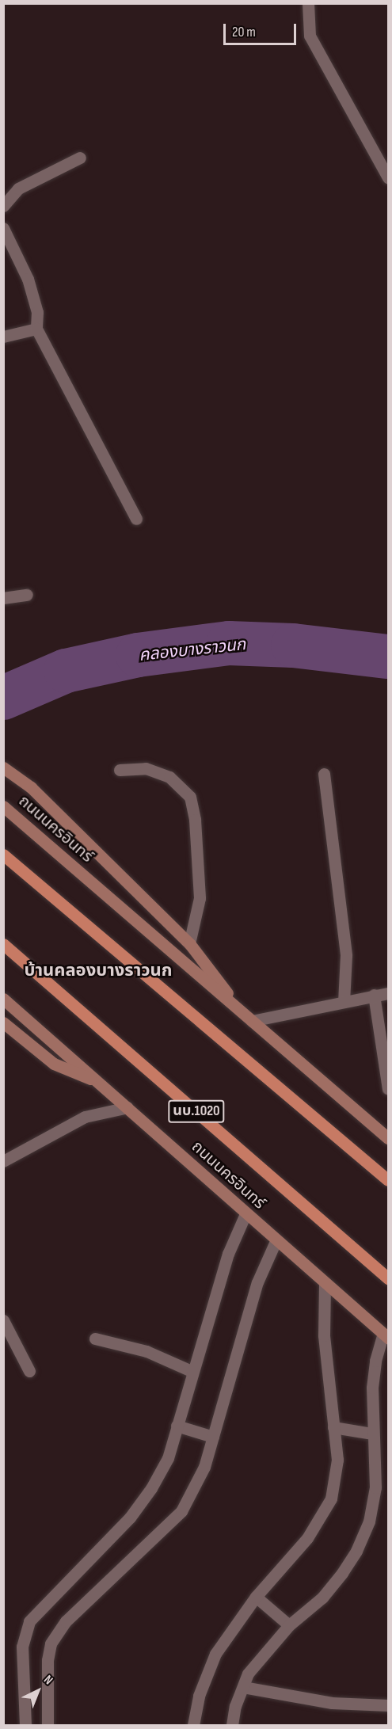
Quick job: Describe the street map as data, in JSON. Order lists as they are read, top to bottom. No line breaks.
{"streets":{"main road":["ถนนนครอินทร์","นบ.1020"]},"districts":["บ้านคลองบางราวนก"],"water":["คลองบางราวนก"],"scale_bar":"20 m","north":"top right"}
